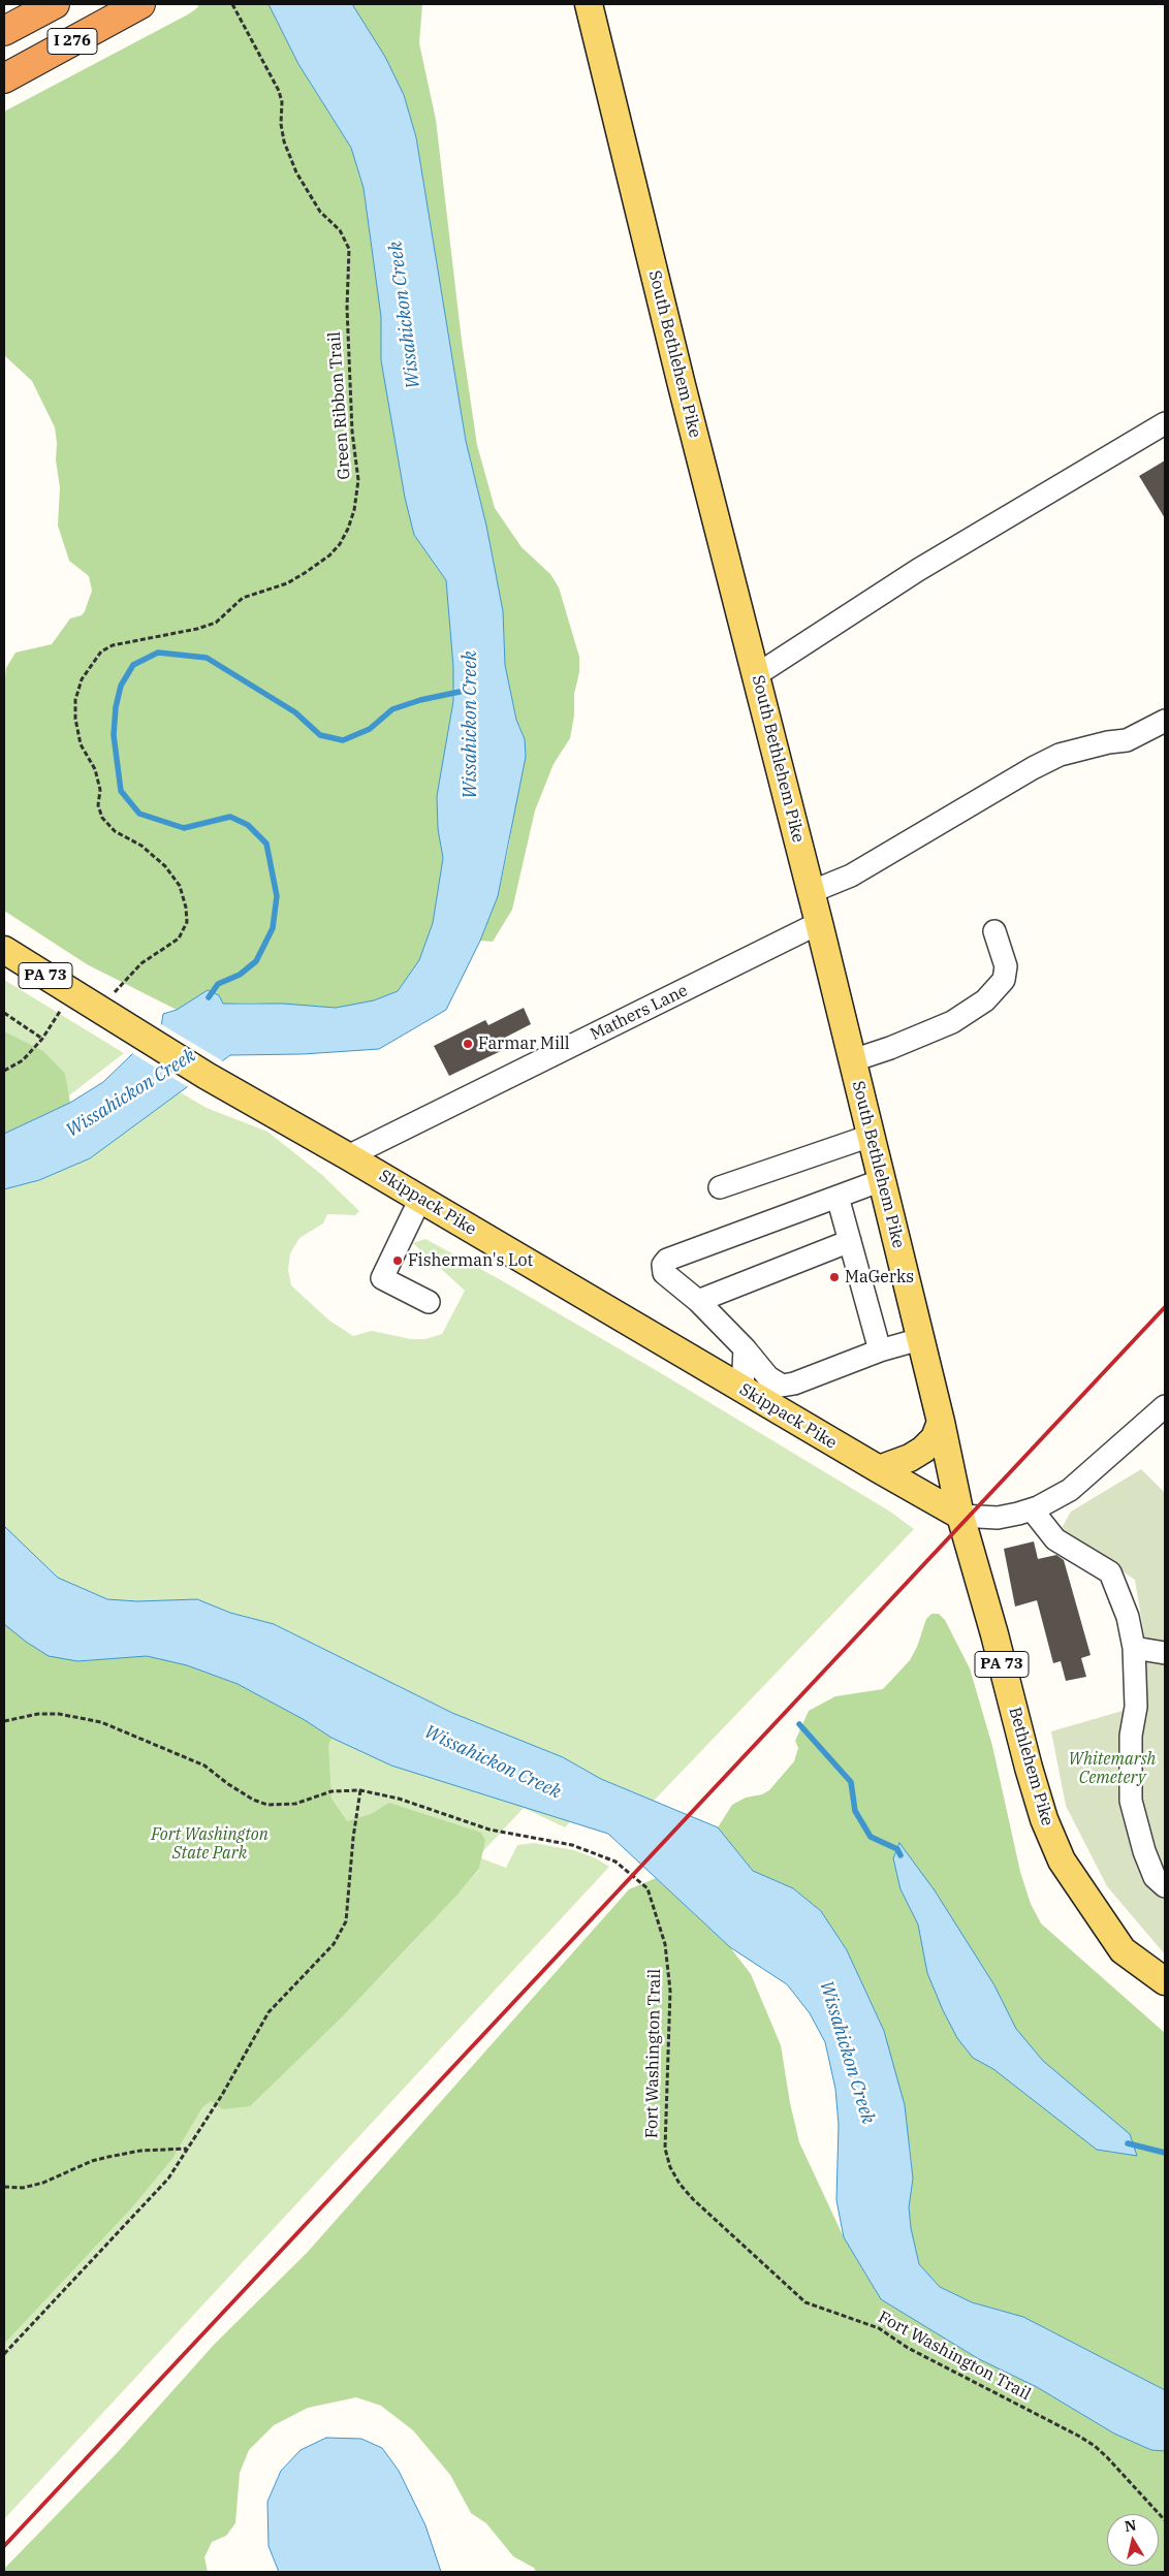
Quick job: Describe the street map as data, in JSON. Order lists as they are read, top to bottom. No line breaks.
{"streets":{"highway":["I 276"],"main road":["South Bethlehem Pike","PA 73","Skippack Pike","Bethlehem Pike"],"street":["Mathers Lane"],"path":["Green Ribbon Trail","Fort Washington Trail"]},"crossings":[["South Bethlehem Pike","Mathers Lane"],["South Bethlehem Pike","Skippack Pike"],["South Bethlehem Pike","Bethlehem Pike"],["Mathers Lane","Skippack Pike"],["Skippack Pike","Bethlehem Pike"]],"water":["Wissahickon Creek"],"parks":["Whitemarsh Cemetery","Fort Washington State Park"],"places":["Farmar Mill","Fisherman's Lot","MaGerks"],"north":"top"}
